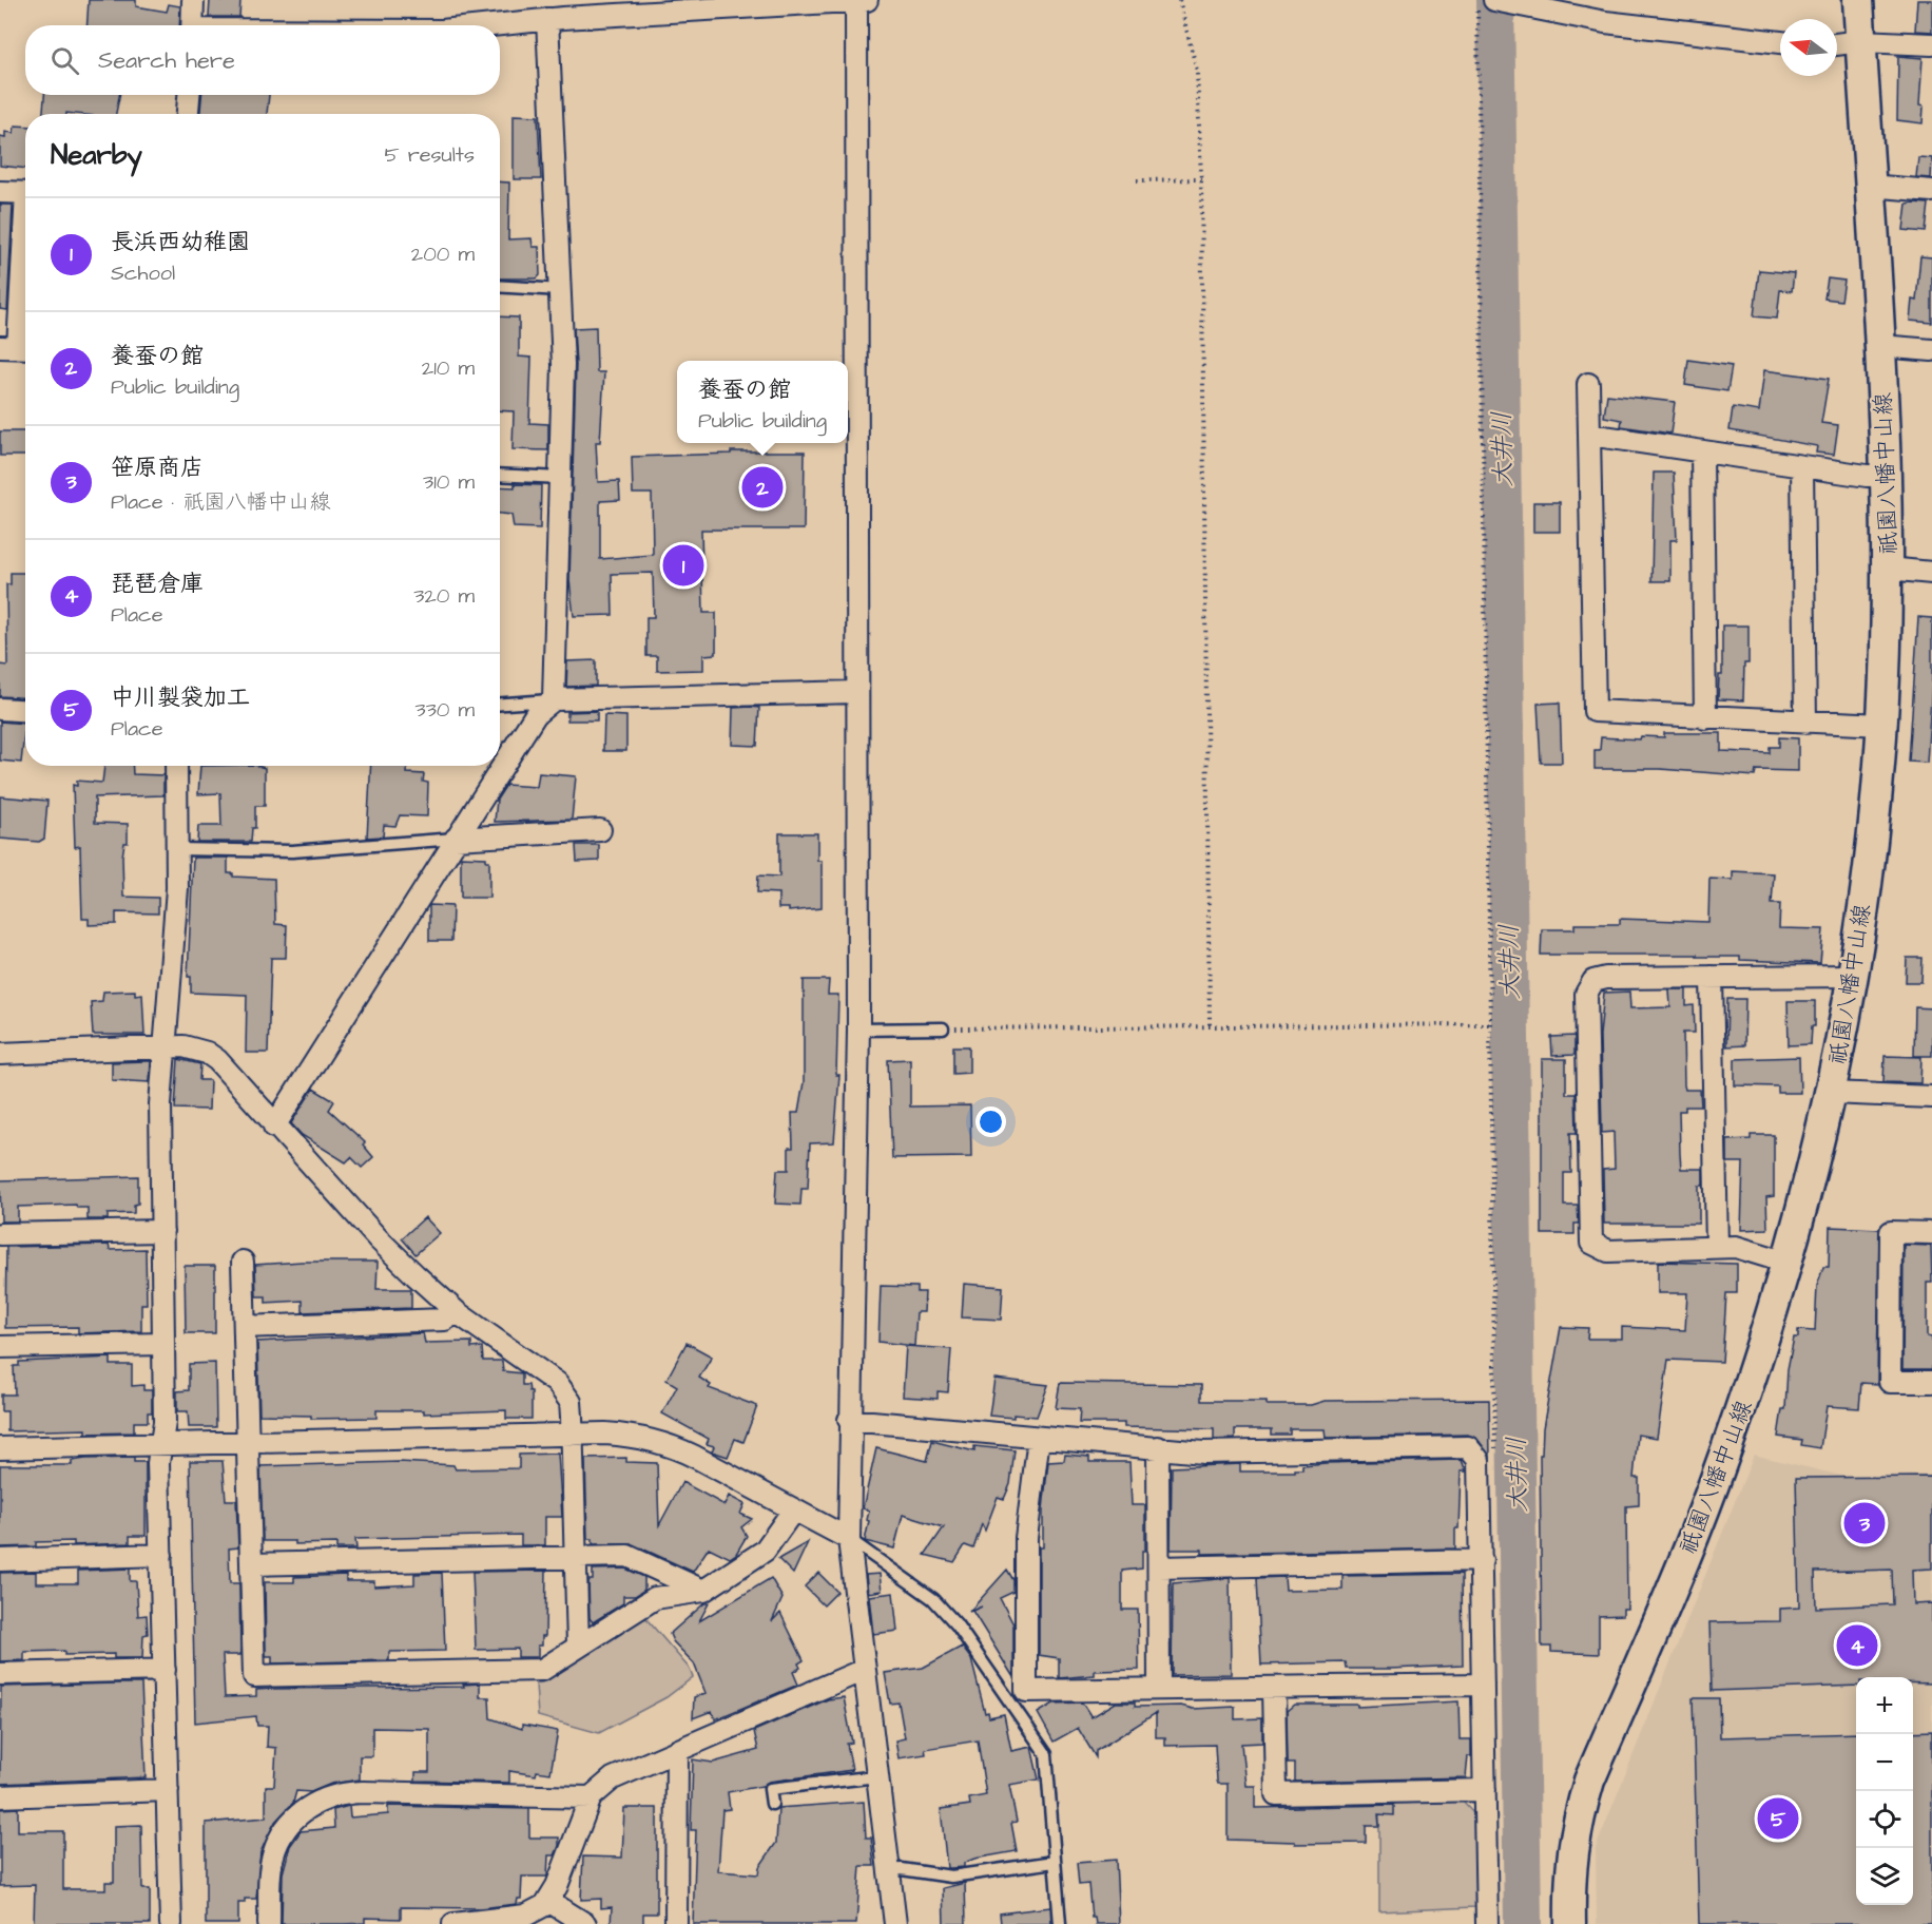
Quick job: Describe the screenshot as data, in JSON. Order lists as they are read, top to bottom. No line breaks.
{"streets":{"main road":["祇園八幡中山線"]},"water":["大井川"],"north":"left","page":{"search":"Search here","heading":["Nearby","5 results"],"list":[{"mark":"1","name":"長浜西幼稚園","note":"School","value":"200 m"},{"mark":"2","name":"養蚕の館","note":"Public building","value":"210 m"},{"mark":"3","name":"笹原商店","note":"Place · 祇園八幡中山線","value":"310 m"},{"mark":"4","name":"琵琶倉庫","note":"Place","value":"320 m"},{"mark":"5","name":"中川製袋加工","note":"Place","value":"330 m"}],"popup":["養蚕の館","Public building"],"pins":["2","1","3","4","5"],"map_buttons":["+","−"]}}
